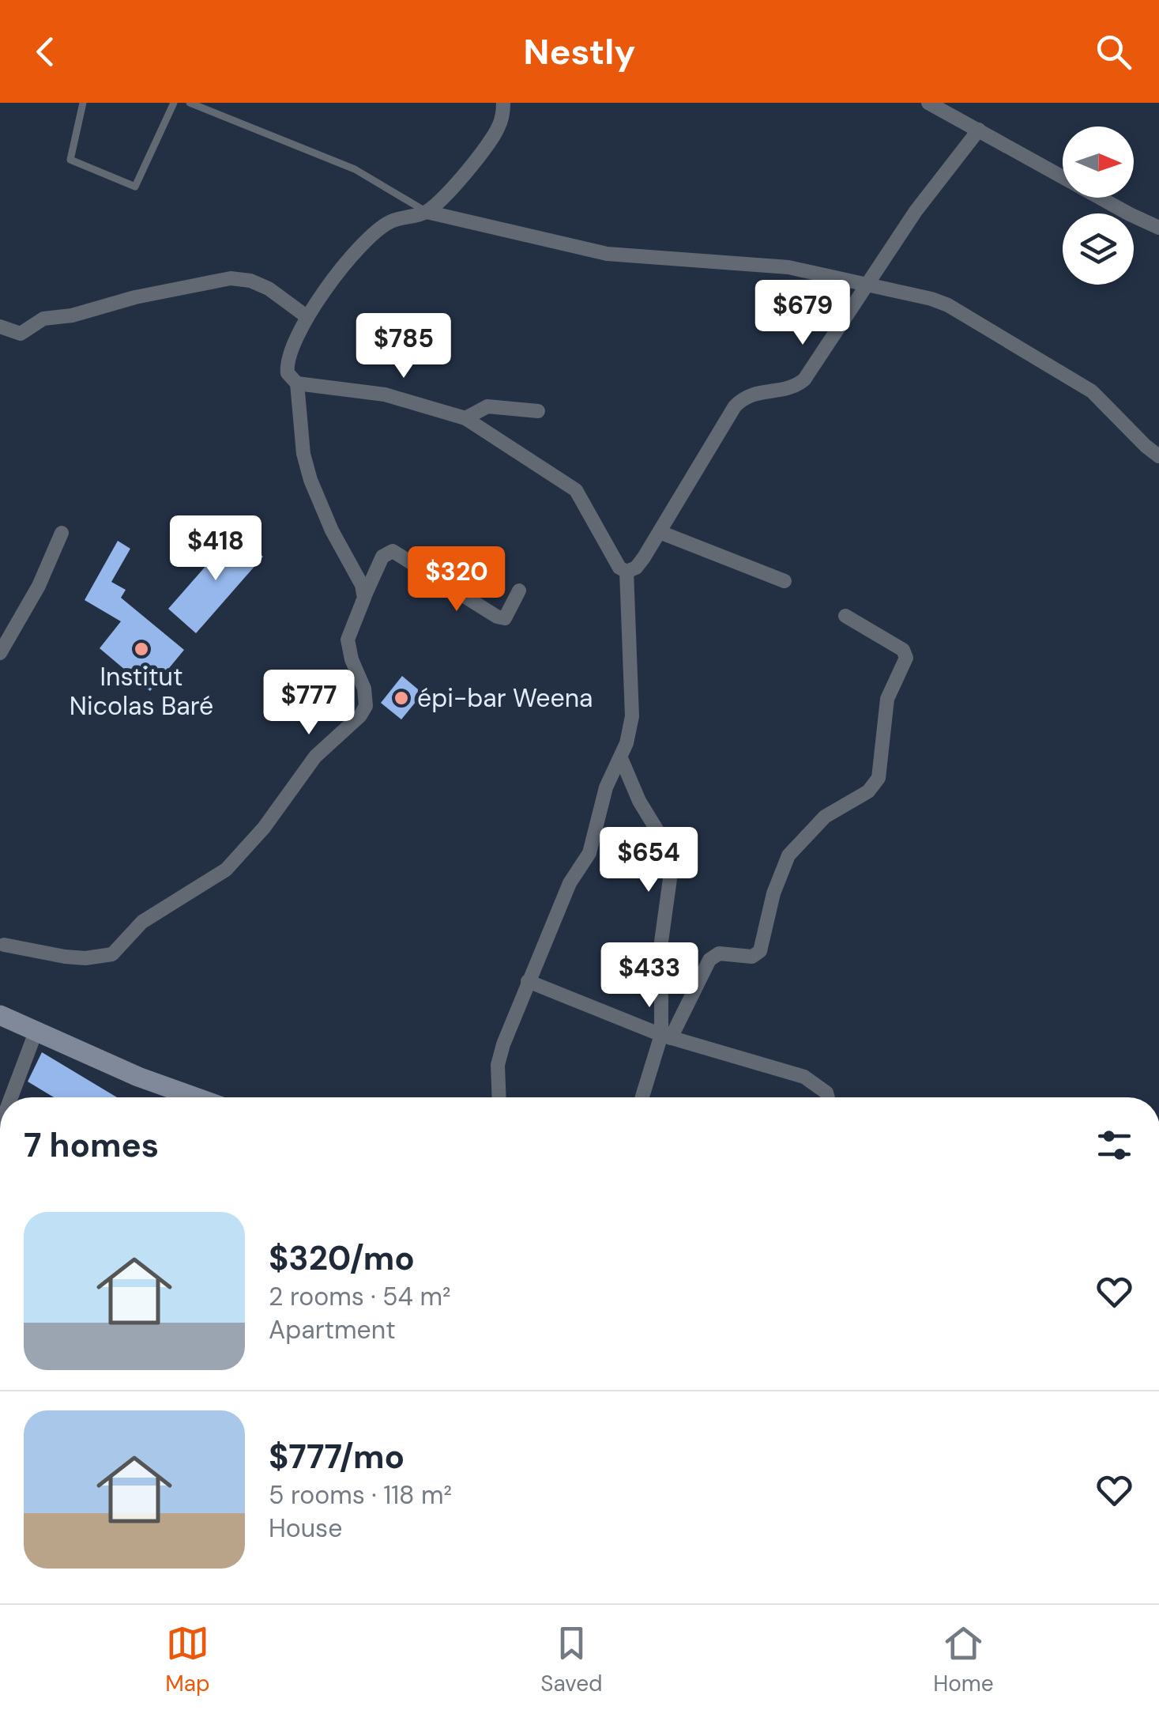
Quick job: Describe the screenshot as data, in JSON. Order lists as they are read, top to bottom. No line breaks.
{"places":["Institut Nicolas Baré","épi-bar Weena"],"north":"right","page":{"header":"Nestly","price":["$679","$785","$418","$320","$777","$654","$433"],"heading":"7 homes","list":[{"name":"$320/mo","note":"2 rooms · 54 m² · Apartment"},{"name":"$777/mo","note":"5 rooms · 118 m² · House"}],"tabs":["Map","Saved","Home"]}}
